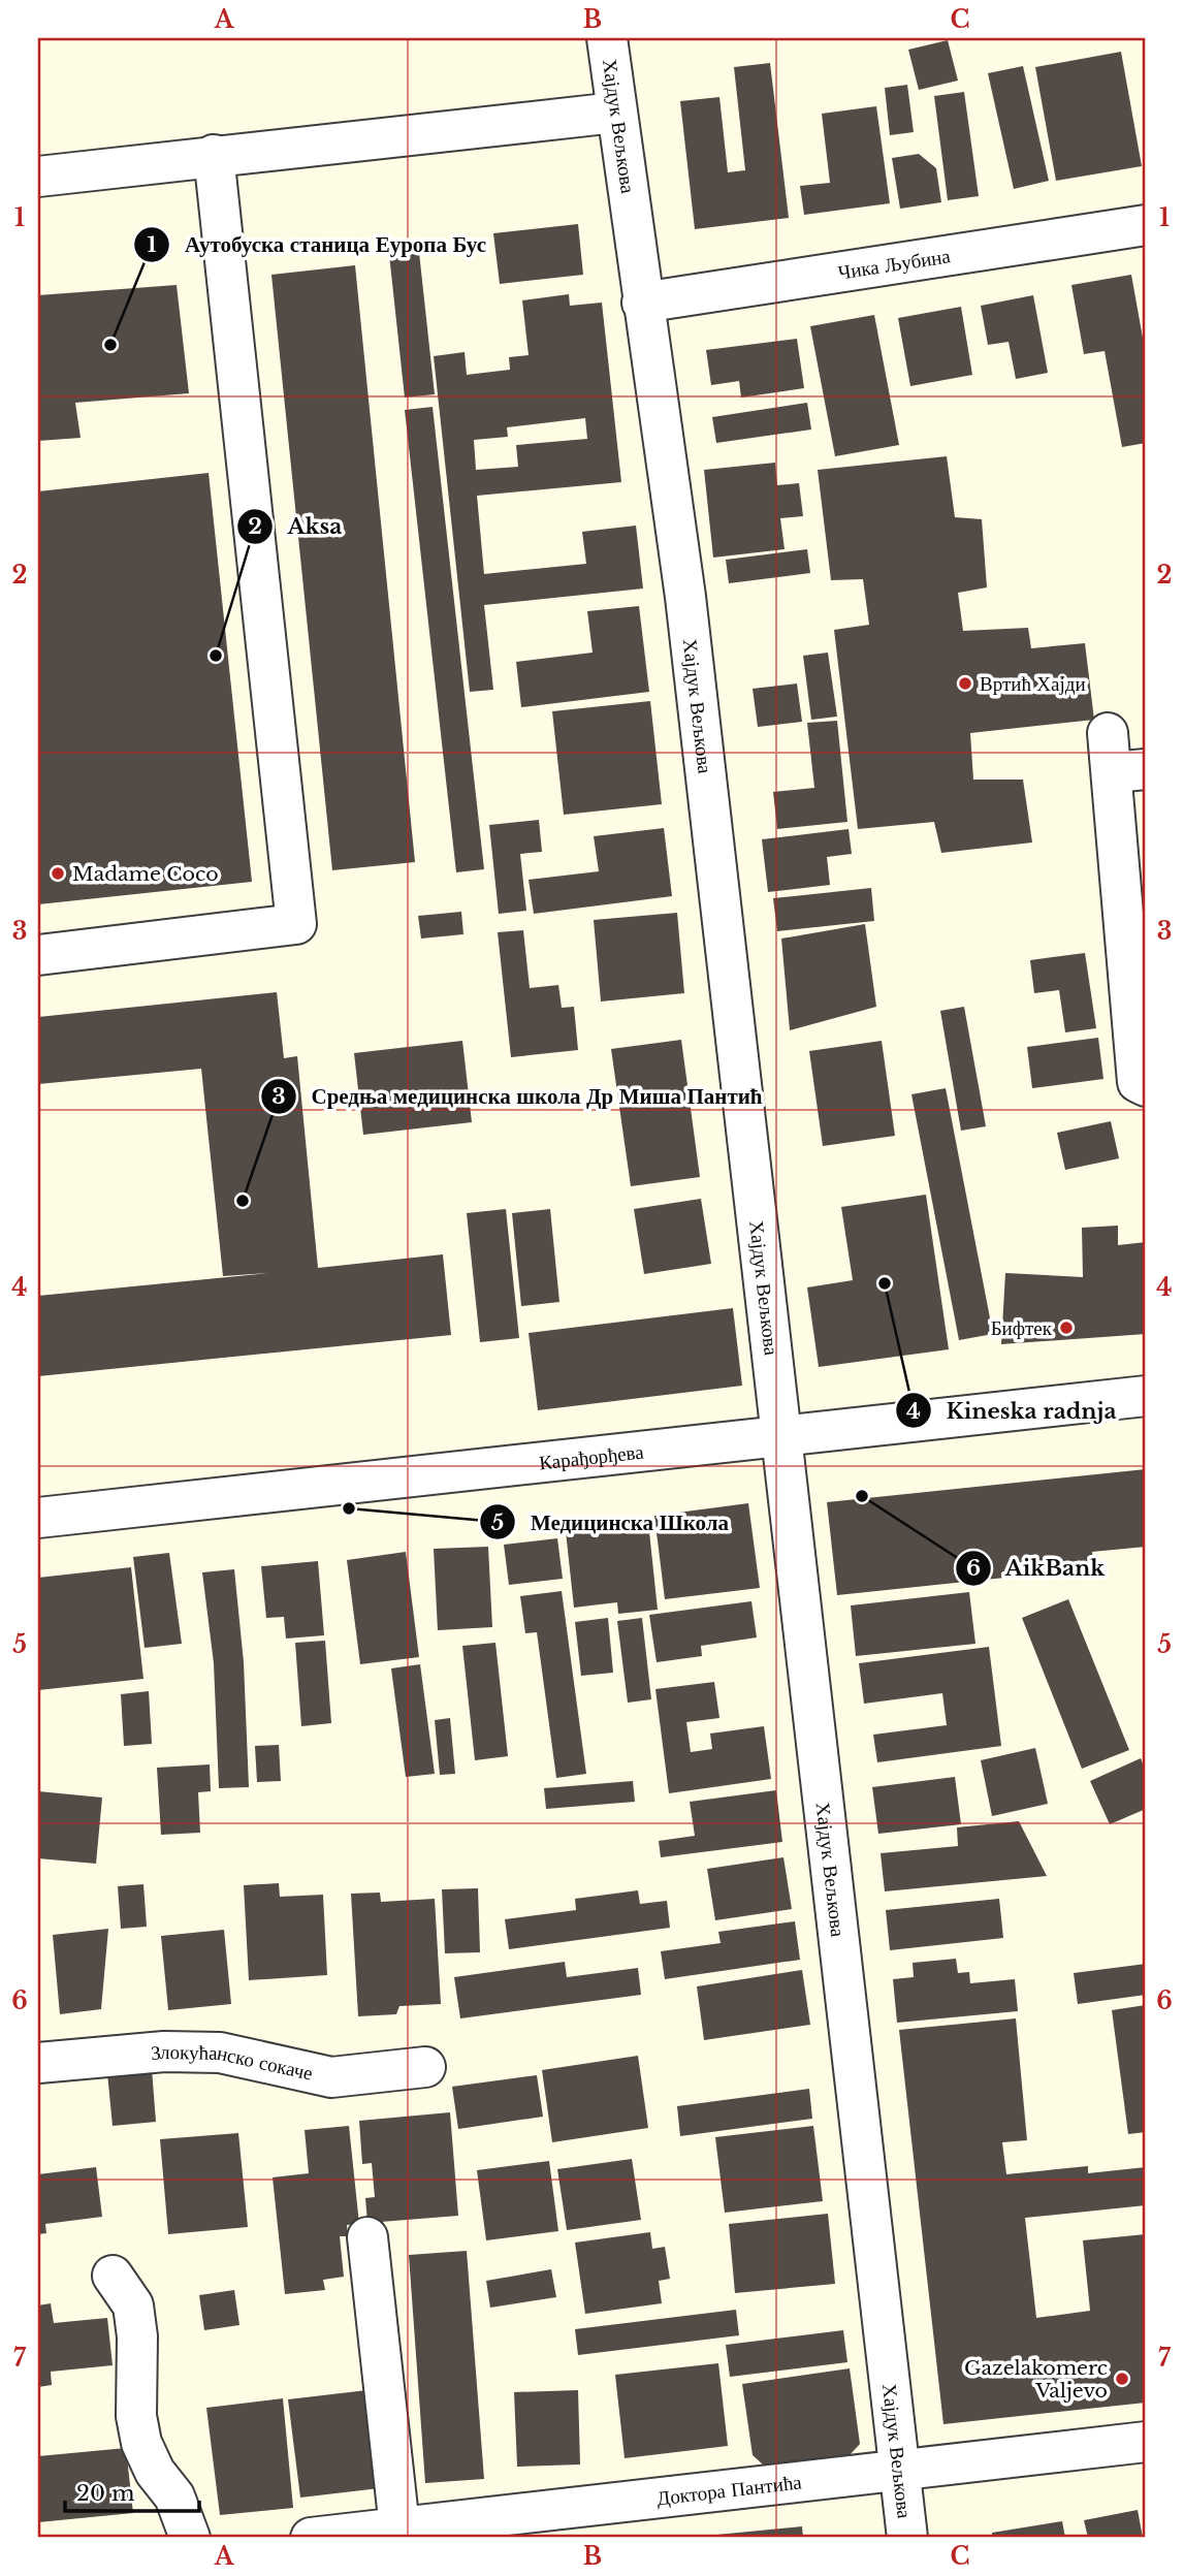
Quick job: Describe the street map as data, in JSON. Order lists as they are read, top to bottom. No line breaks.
{"streets":{"street":["Хајдук Вељкова","Чика Љубина","Карађорђева","Злокућанско сокаче","Доктора Пантића"]},"crossings":[["Хајдук Вељкова","Чика Љубина"],["Хајдук Вељкова","Карађорђева"],["Хајдук Вељкова","Доктора Пантића"]],"places":["Аутобуска станица Еуропа Бус","Aksa","Вртић Хајди","Madame Coco","Средња медицинска школа Др Миша Пантић","Kineska radnja","Бифтек","AikBank","Медицинска Школа","Gazelakomerc Valjevo"],"scale_bar":"20 m","grid":{"columns":["A","B","C"],"rows":["1","2","3","4","5","6","7"]}}
